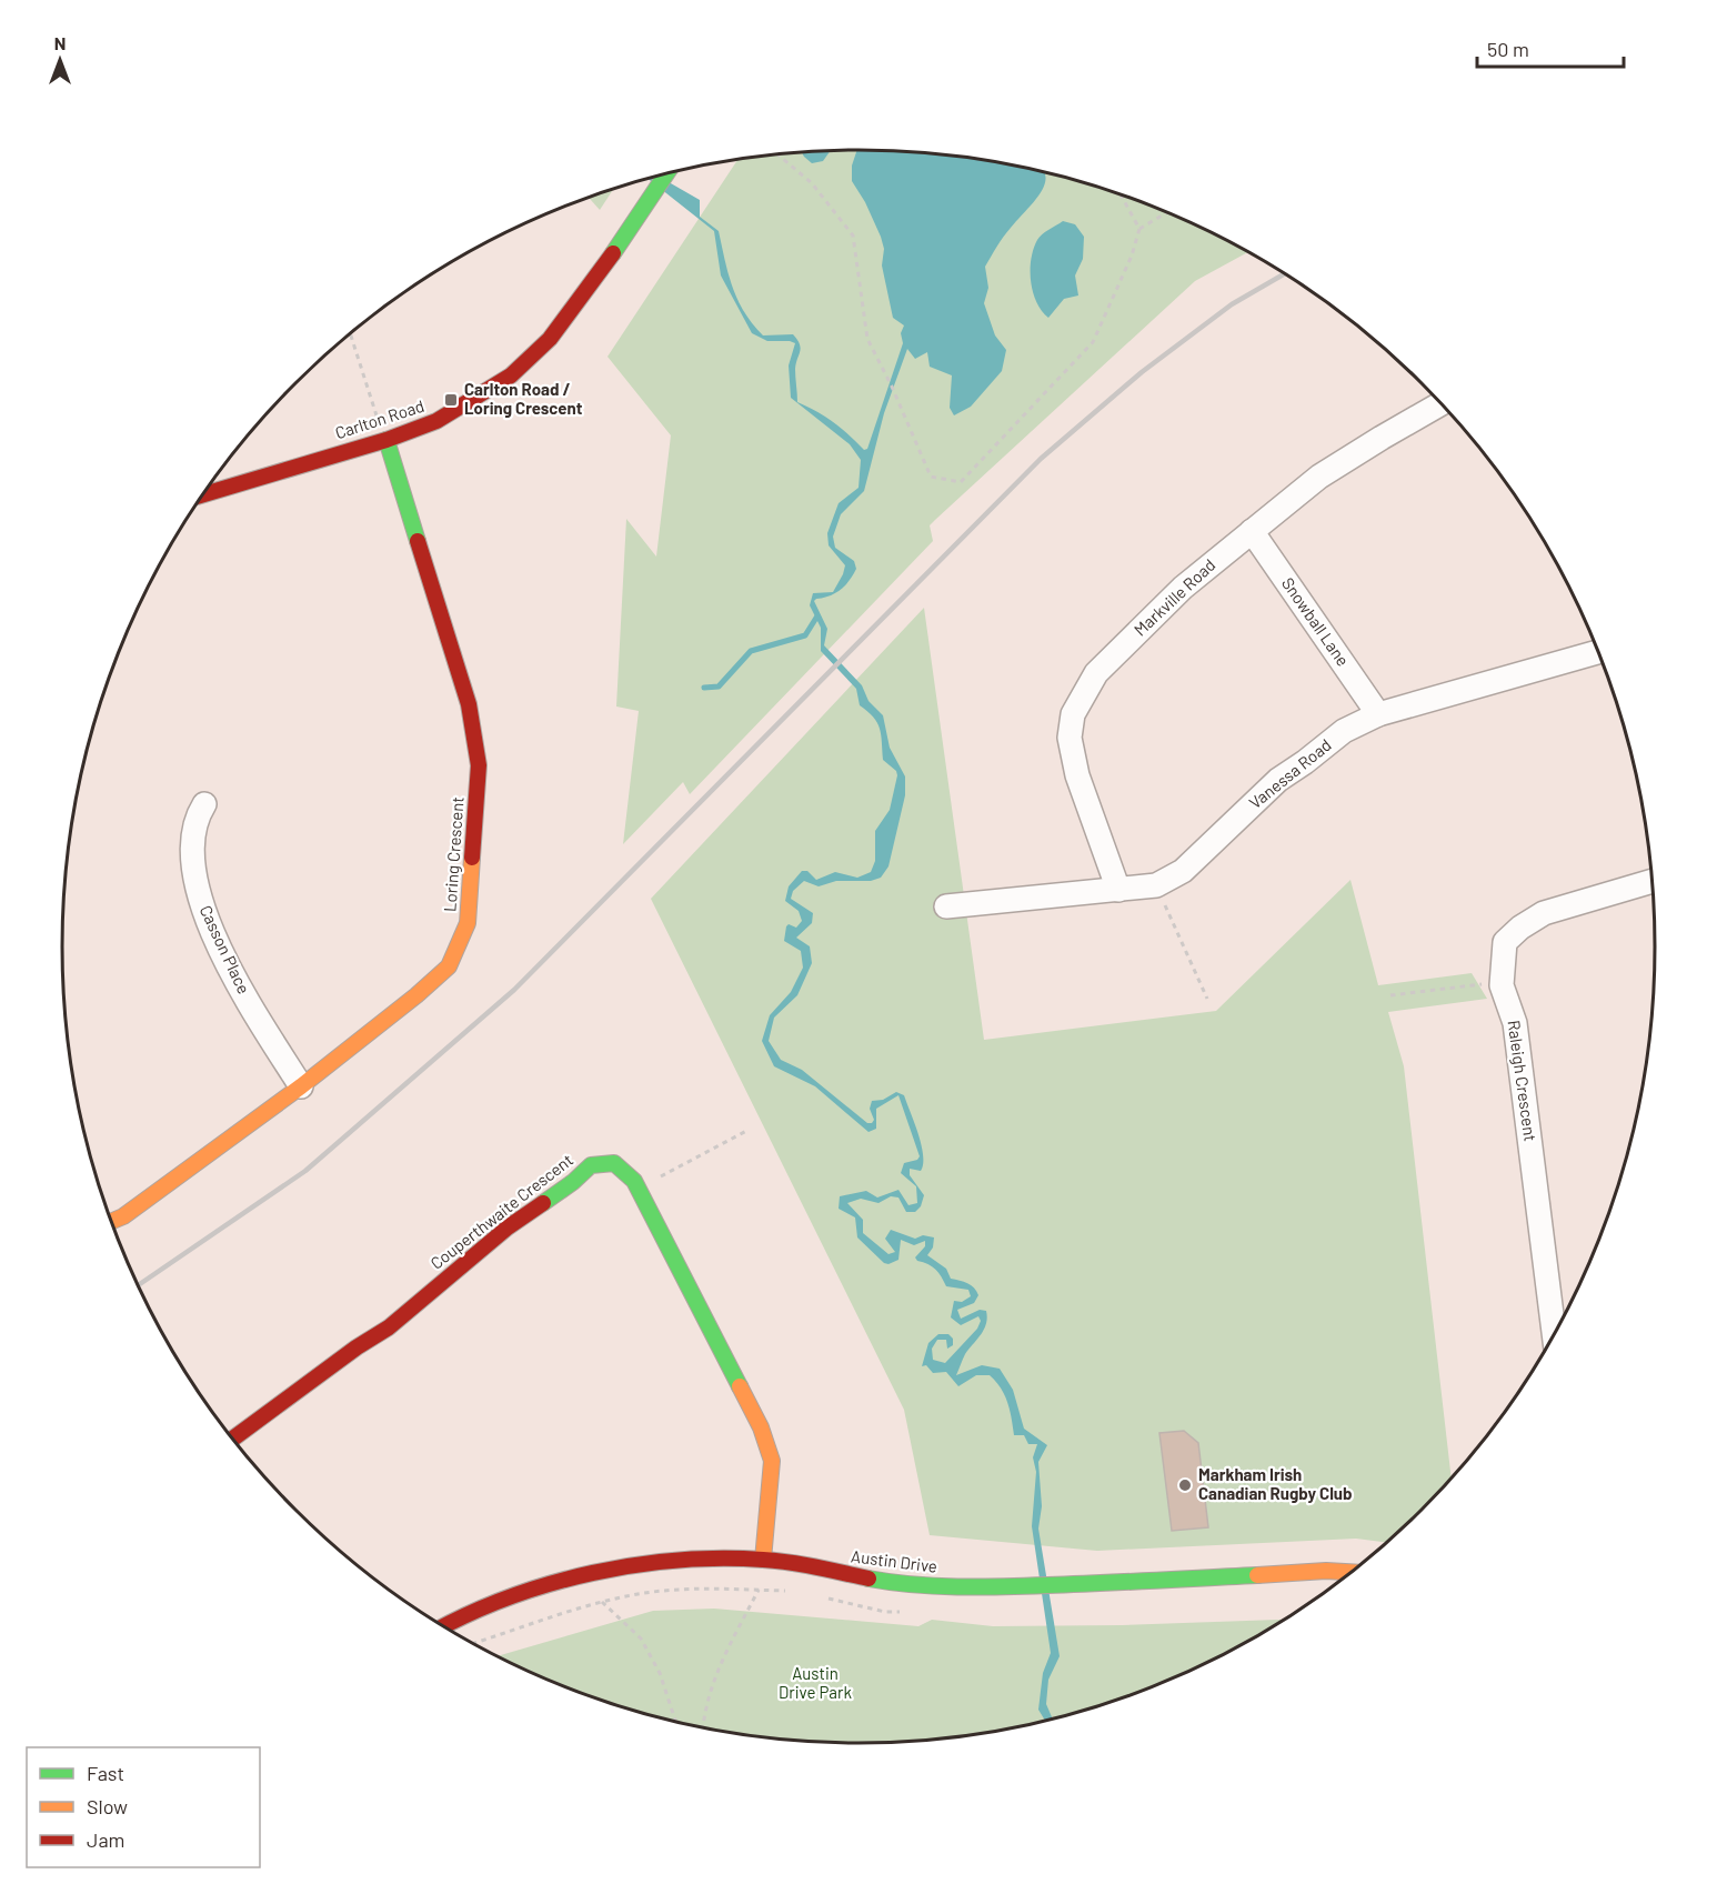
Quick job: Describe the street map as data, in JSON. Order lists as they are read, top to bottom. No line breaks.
{"streets":{"street":["Carlton Road","Markville Road","Snowball Lane","Vanessa Road","Loring Crescent","Casson Place","Raleigh Crescent","Couperthwaite Crescent","Austin Drive"]},"crossings":[["Carlton Road","Loring Crescent"],["Markville Road","Snowball Lane"],["Markville Road","Vanessa Road"],["Snowball Lane","Vanessa Road"],["Loring Crescent","Casson Place"],["Couperthwaite Crescent","Austin Drive"]],"parks":["Austin Drive Park"],"places":{"transit":["Carlton Road / Loring Crescent"],"other":["Markham Irish Canadian Rugby Club"]},"legend":["Fast","Slow","Jam"],"scale_bar":"50 m","north":"top"}
